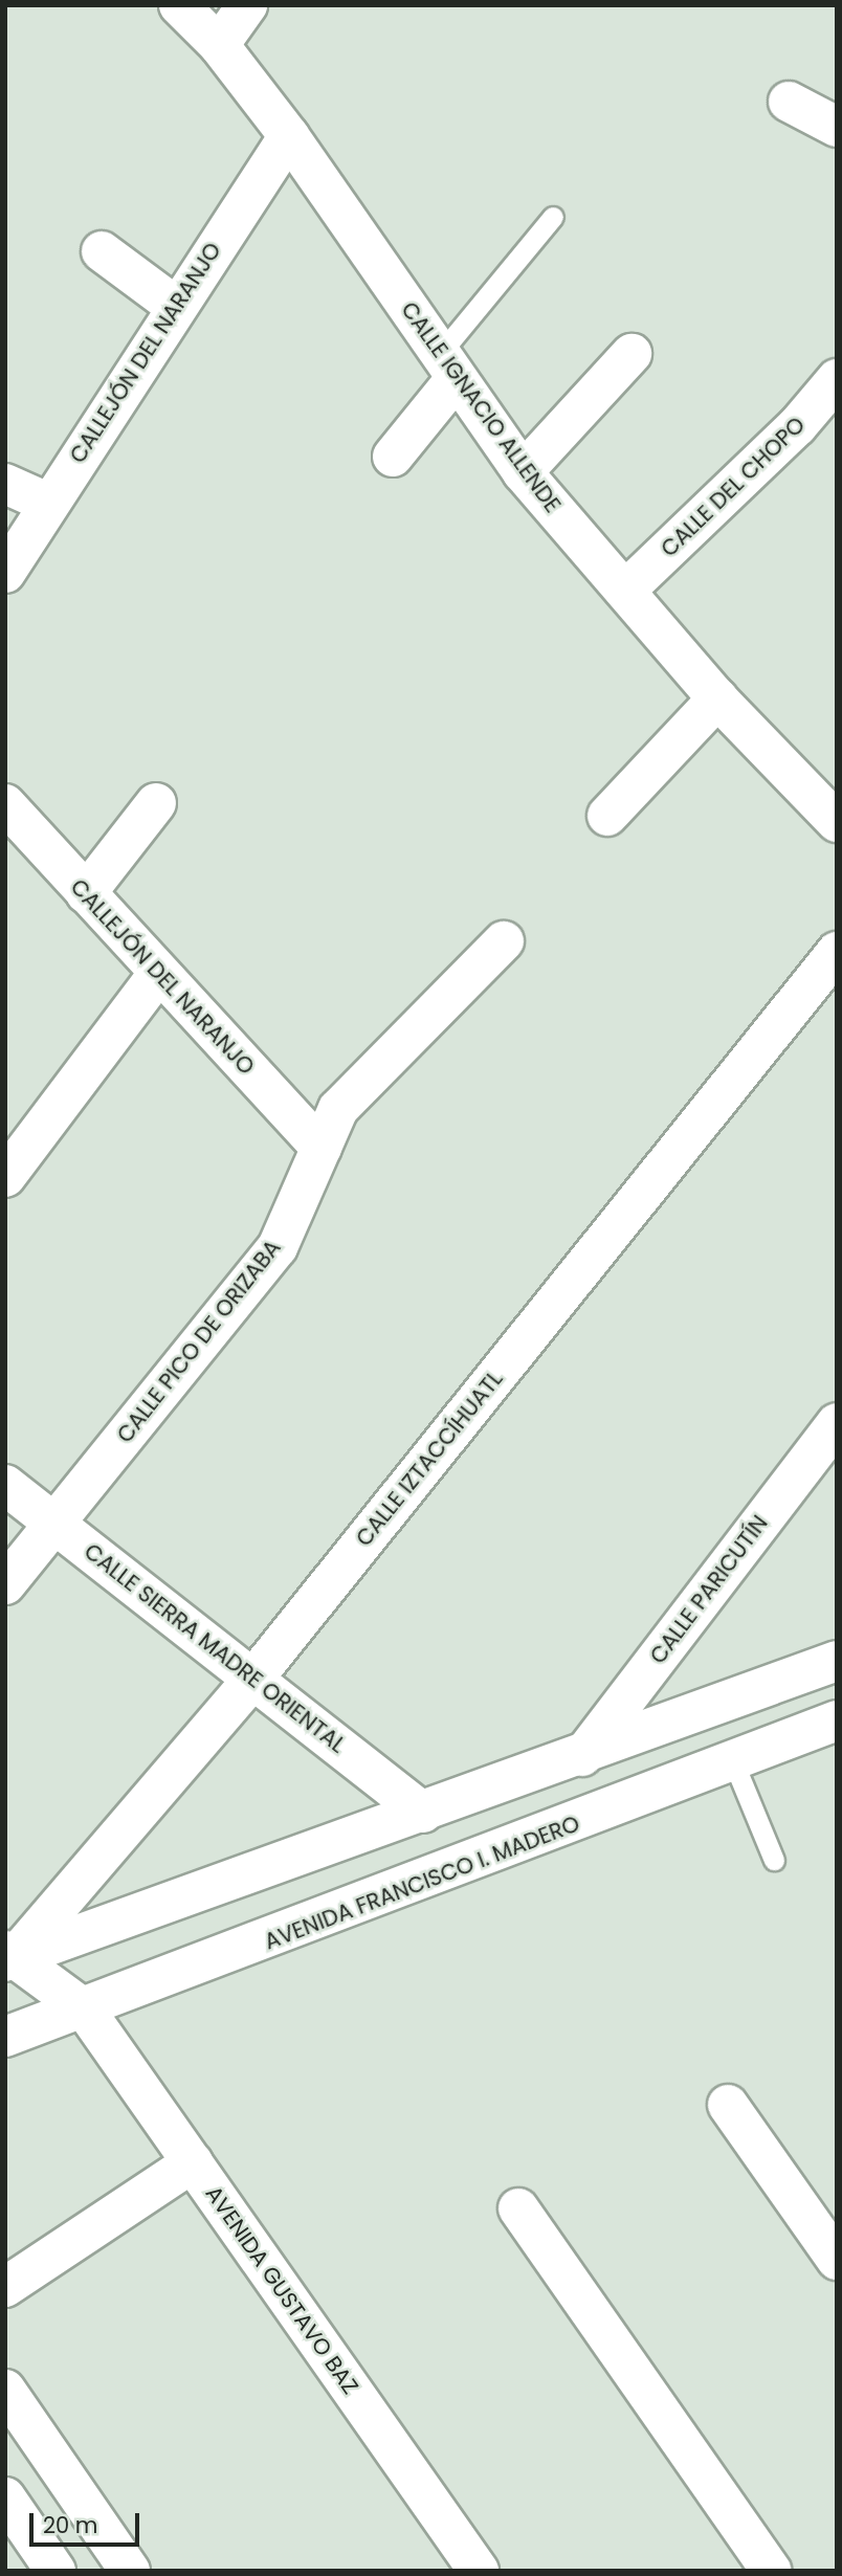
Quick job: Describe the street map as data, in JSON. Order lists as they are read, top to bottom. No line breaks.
{"streets":{"street":["CALLEJÓN DEL NARANJO","CALLE IGNACIO ALLENDE","CALLE DEL CHOPO","CALLE PICO DE ORIZABA","CALLE IZTACCÍHUATL","CALLE PARICUTÍN","CALLE SIERRA MADRE ORIENTAL","AVENIDA FRANCISCO I. MADERO","AVENIDA GUSTAVO BAZ"]},"crossings":[["CALLEJÓN DEL NARANJO","CALLE IGNACIO ALLENDE"],["CALLEJÓN DEL NARANJO","CALLE PICO DE ORIZABA"],["CALLE IGNACIO ALLENDE","CALLE DEL CHOPO"],["CALLE PICO DE ORIZABA","CALLE SIERRA MADRE ORIENTAL"],["CALLE IZTACCÍHUATL","CALLE SIERRA MADRE ORIENTAL"],["CALLE IZTACCÍHUATL","AVENIDA GUSTAVO BAZ"],["AVENIDA FRANCISCO I. MADERO","AVENIDA GUSTAVO BAZ"]],"scale_bar":"20 m"}
